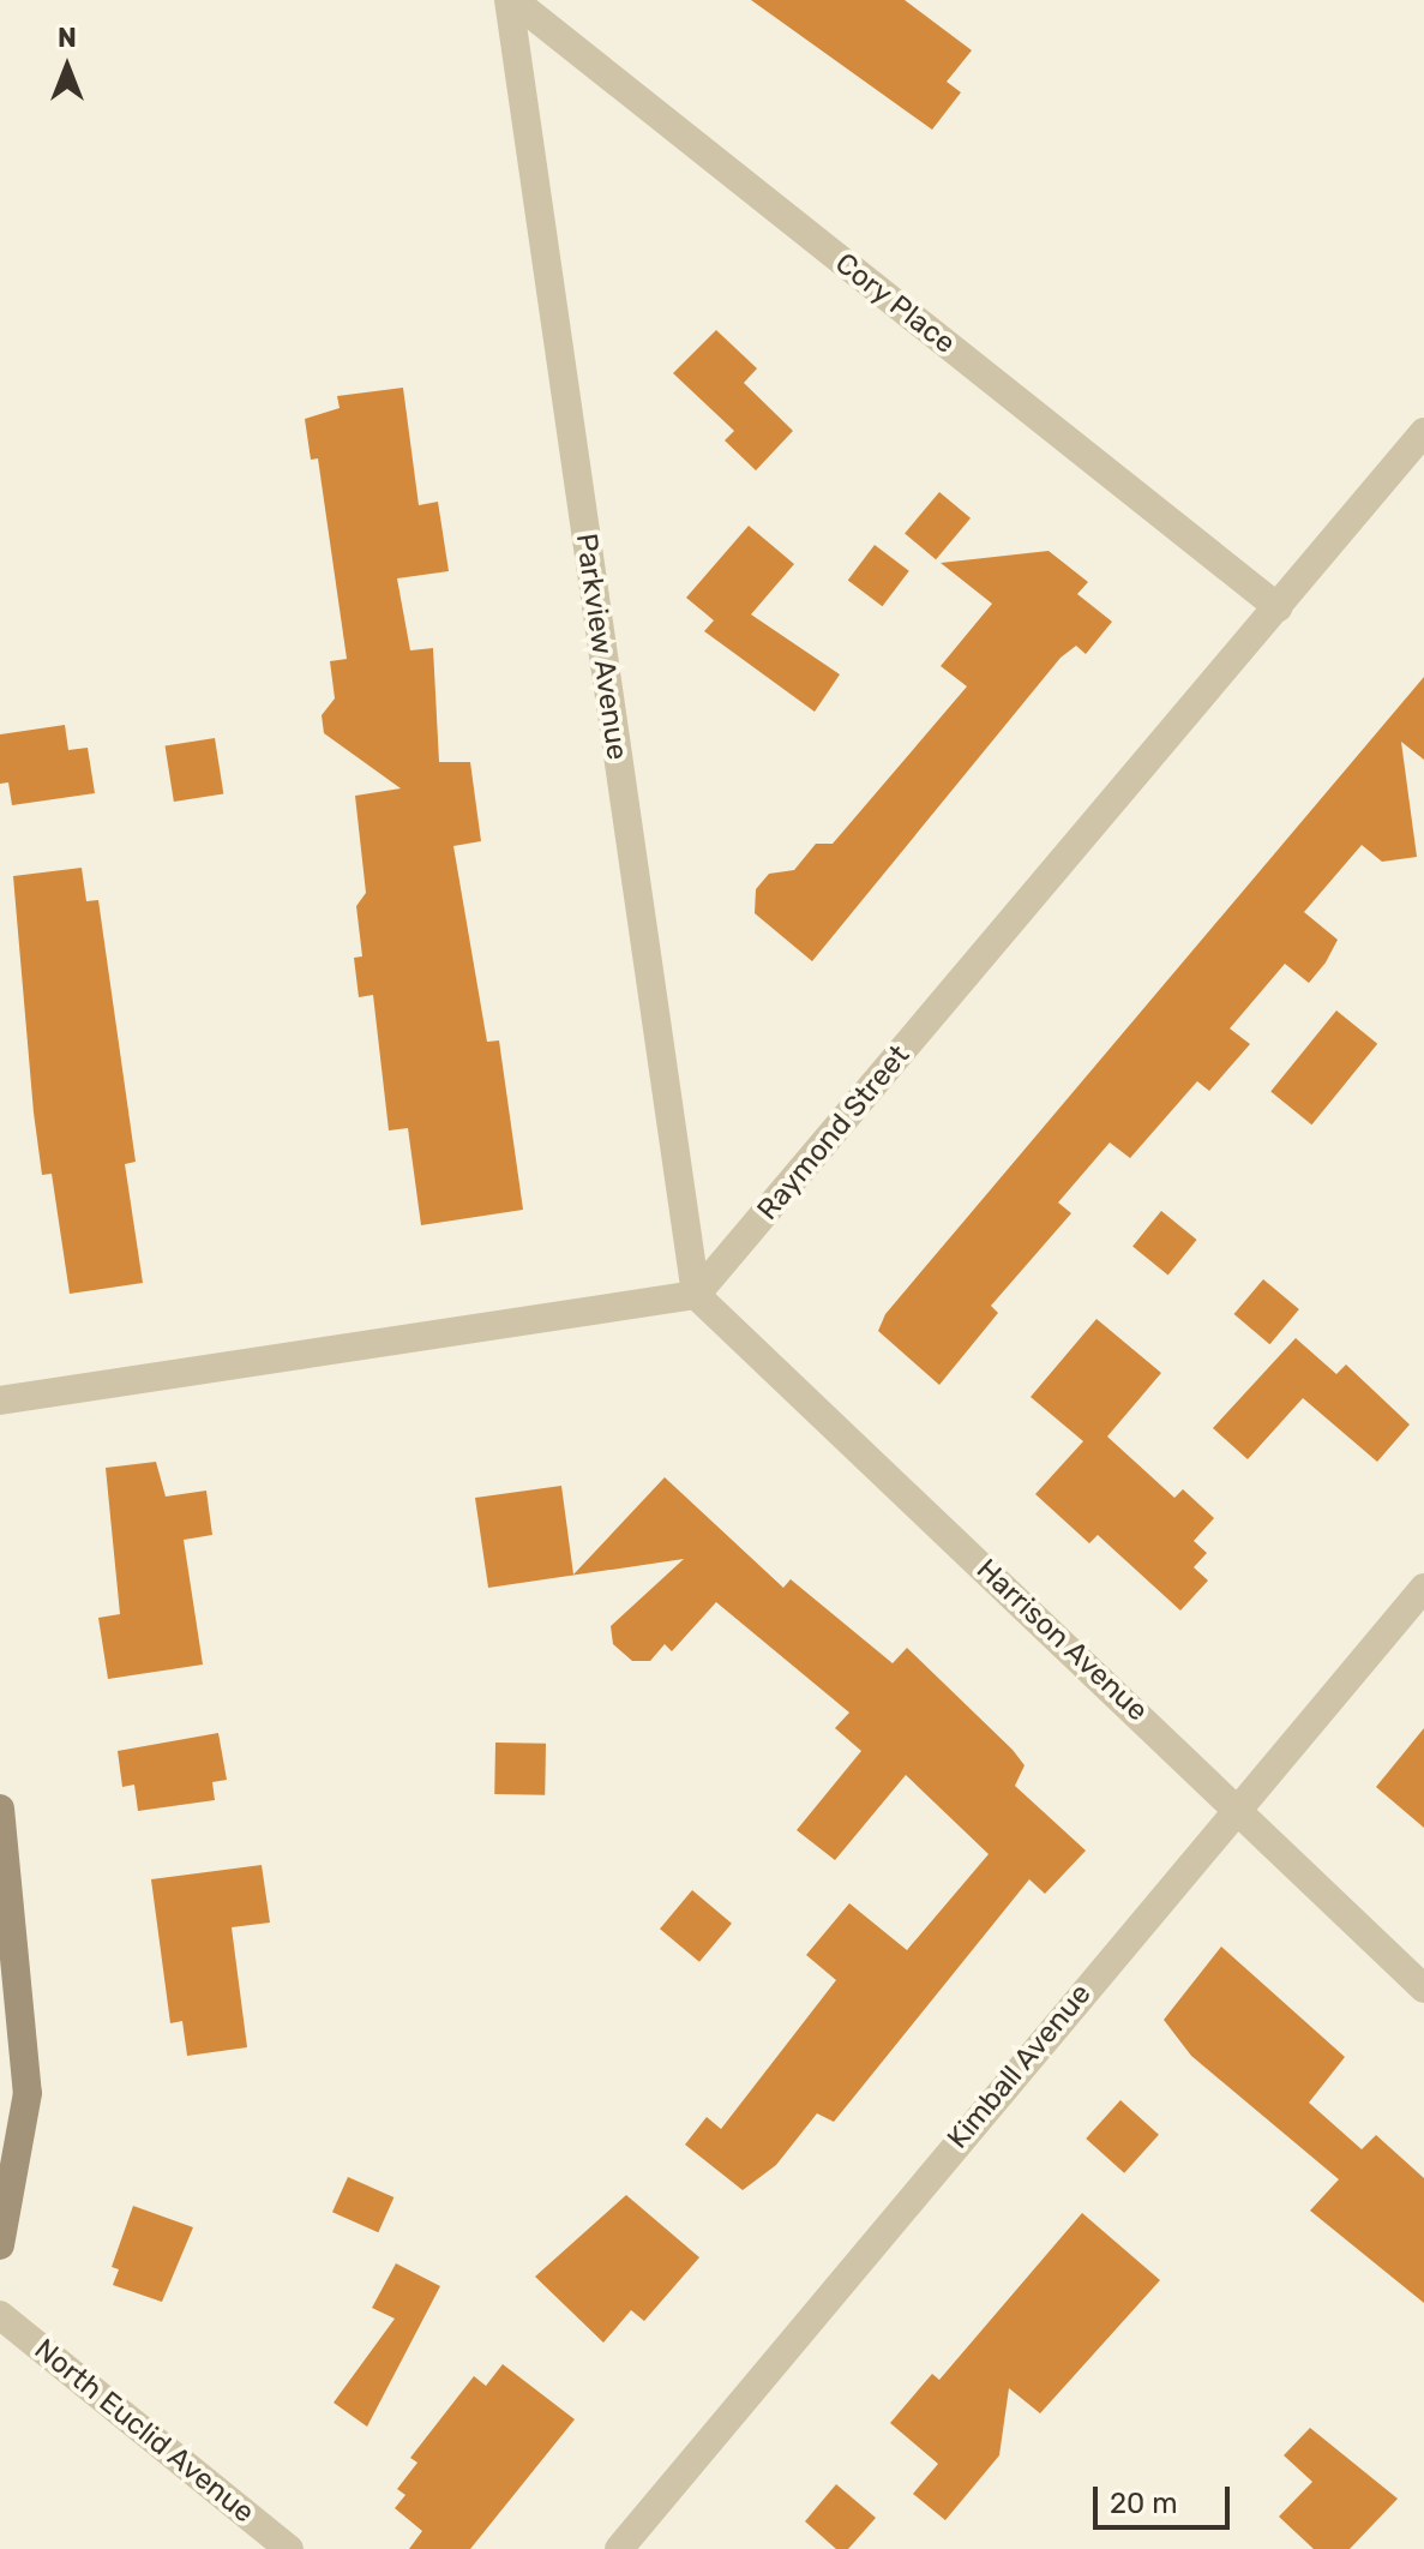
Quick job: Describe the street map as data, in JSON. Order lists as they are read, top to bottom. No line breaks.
{"streets":{"street":["Cory Place","Parkview Avenue","Raymond Street","Harrison Avenue","Kimball Avenue","North Euclid Avenue"]},"crossings":[["Cory Place","Parkview Avenue"],["Cory Place","Raymond Street"],["Parkview Avenue","Raymond Street"],["Parkview Avenue","Harrison Avenue"],["Raymond Street","Harrison Avenue"],["Harrison Avenue","Kimball Avenue"]],"scale_bar":"20 m","north":"top"}
